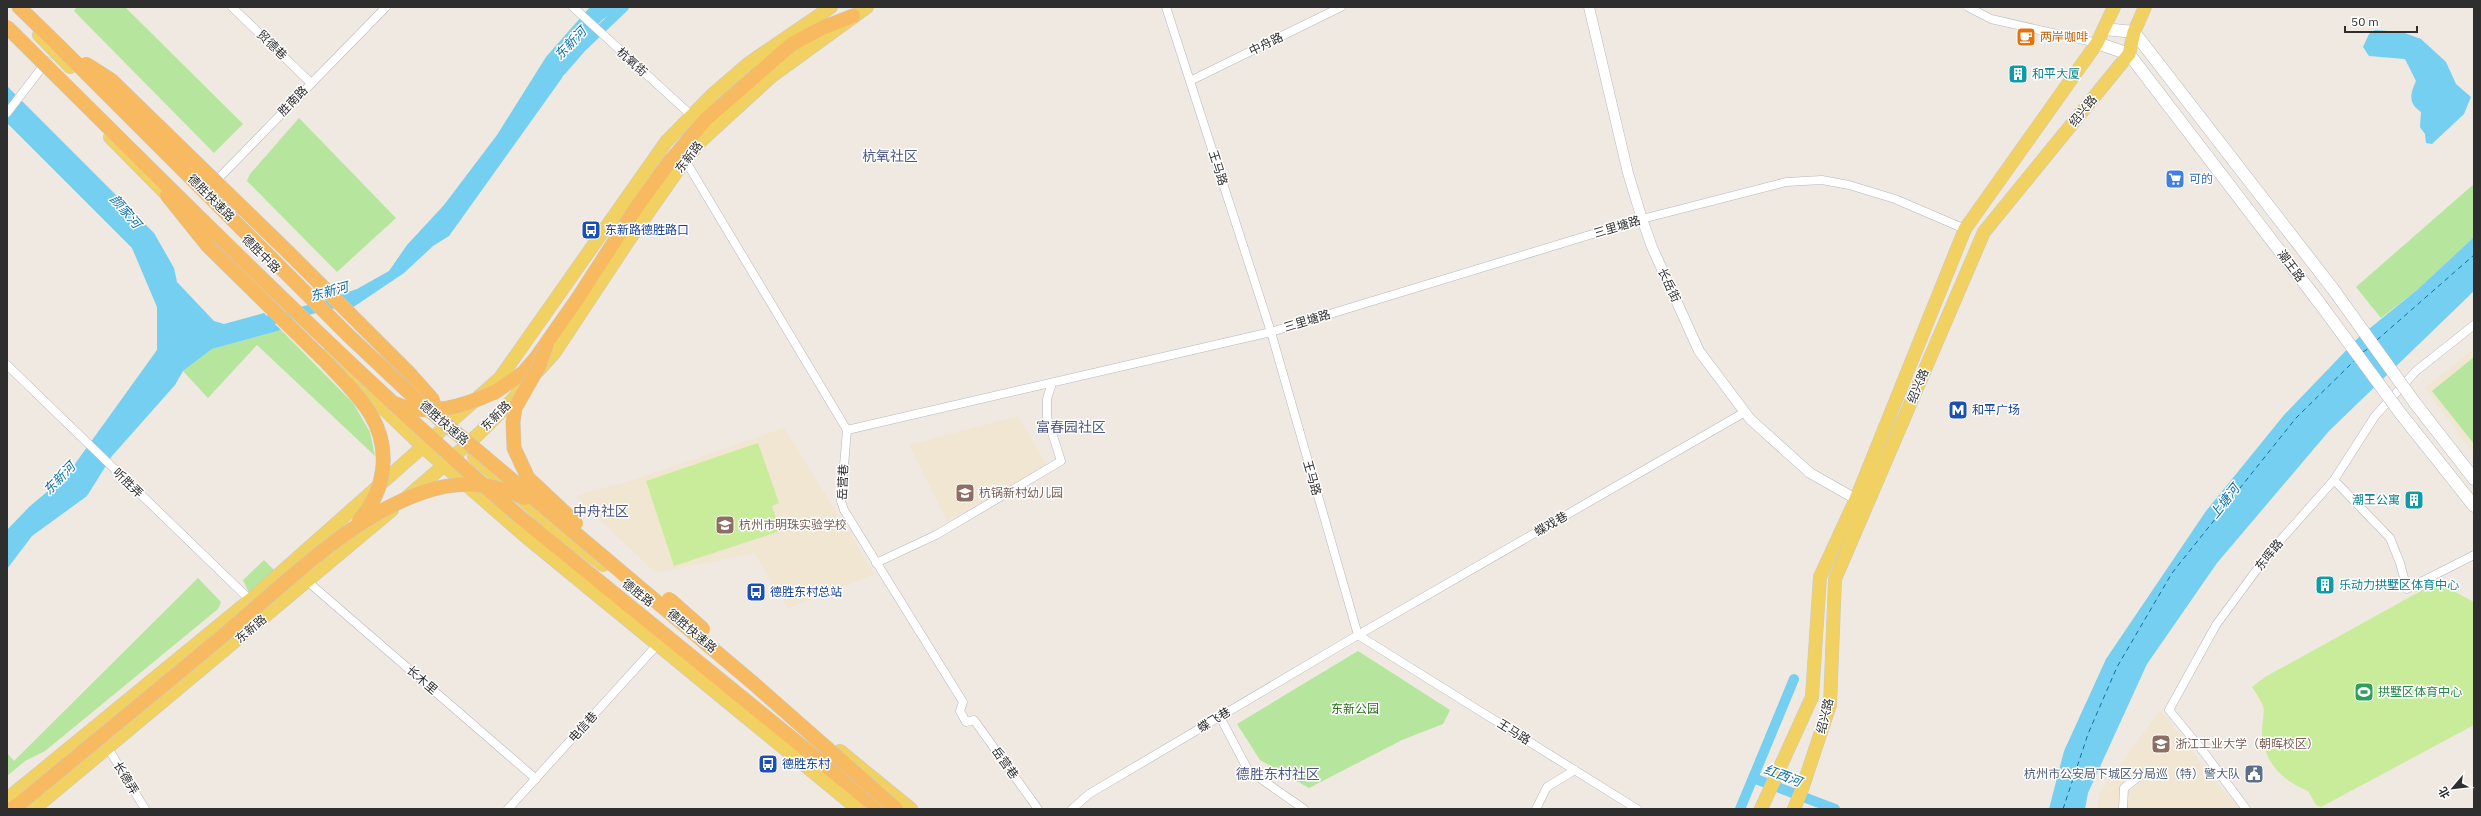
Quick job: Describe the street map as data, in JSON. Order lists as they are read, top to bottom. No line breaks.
{"streets":{"highway":["德胜快速路"],"main road":["绍兴路","东新路","德胜中路","潮王路","德胜路"],"street":["中舟路","贸德巷","杭氧街","胜南路","王马路","三里塘路","长岳街","岳营巷","听胜弄","蝶戏巷","东晖路","长木里","蝶飞巷","电信巷","长德弄"]},"crossings":[["中舟路","王马路"],["贸德巷","胜南路"],["杭氧街","东新路"],["胜南路","德胜中路"],["绍兴路","三里塘路"],["绍兴路","潮王路"],["绍兴路","长岳街"],["东新路","德胜中路"],["东新路","听胜弄"],["东新路","德胜路"],["东新路","长木里"],["东新路","长德弄"],["王马路","三里塘路"],["王马路","蝶戏巷"],["王马路","蝶飞巷"],["三里塘路","长岳街"],["三里塘路","岳营巷"],["德胜中路","德胜路"],["长岳街","蝶戏巷"],["蝶戏巷","蝶飞巷"],["长木里","电信巷"]],"districts":["杭氧社区","富春园社区","中舟社区","德胜东村社区"],"water":["东新河","颜家河","上塘河","红西河"],"parks":["东新公园"],"places":{"cafe":["两岸咖啡"],"building":["和平大厦","潮王公寓","乐动力拱墅区体育中心"],"supermarket":["可的"],"bus stop":["东新路德胜路口","德胜东村总站","德胜东村"],"metro station":["和平广场"],"school or university":["杭锅新村幼儿园","杭州市明珠实验学校","浙江工业大学（朝晖校区）"],"sports":["拱墅区体育中心"],"public building":["杭州市公安局下城区分局巡（特）警大队"]},"scale_bar":"50 m","north":"bottom left"}
